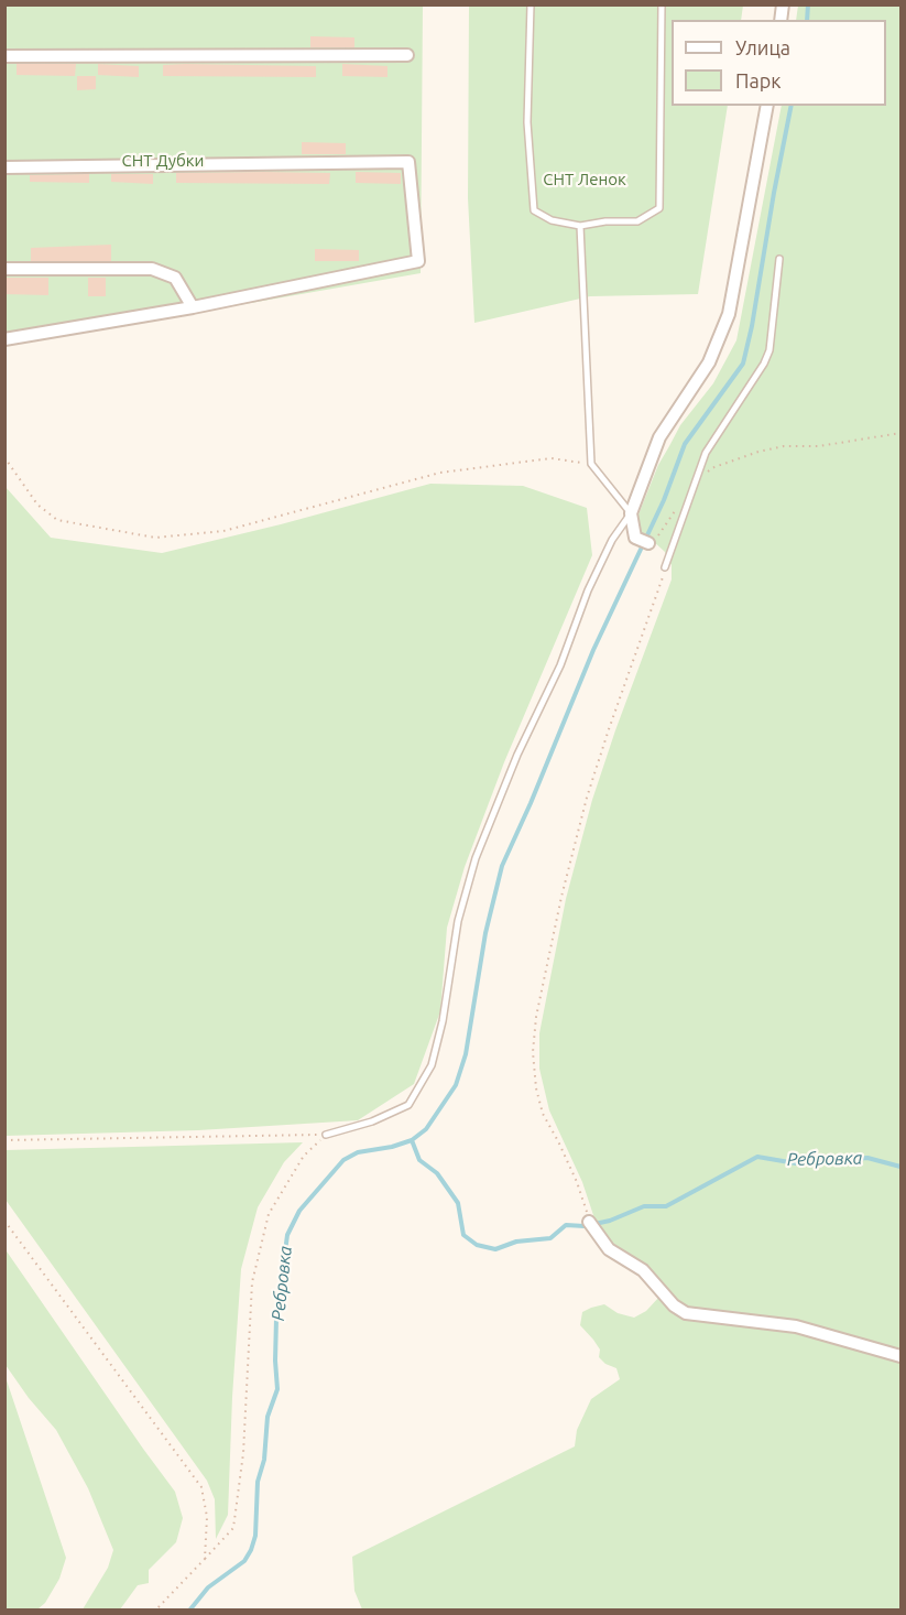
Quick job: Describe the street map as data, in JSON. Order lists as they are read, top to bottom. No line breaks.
{"water":["Ребровка"],"parks":["СНТ Дубки","СНТ Ленок"],"legend":["Улица","Парк"]}
